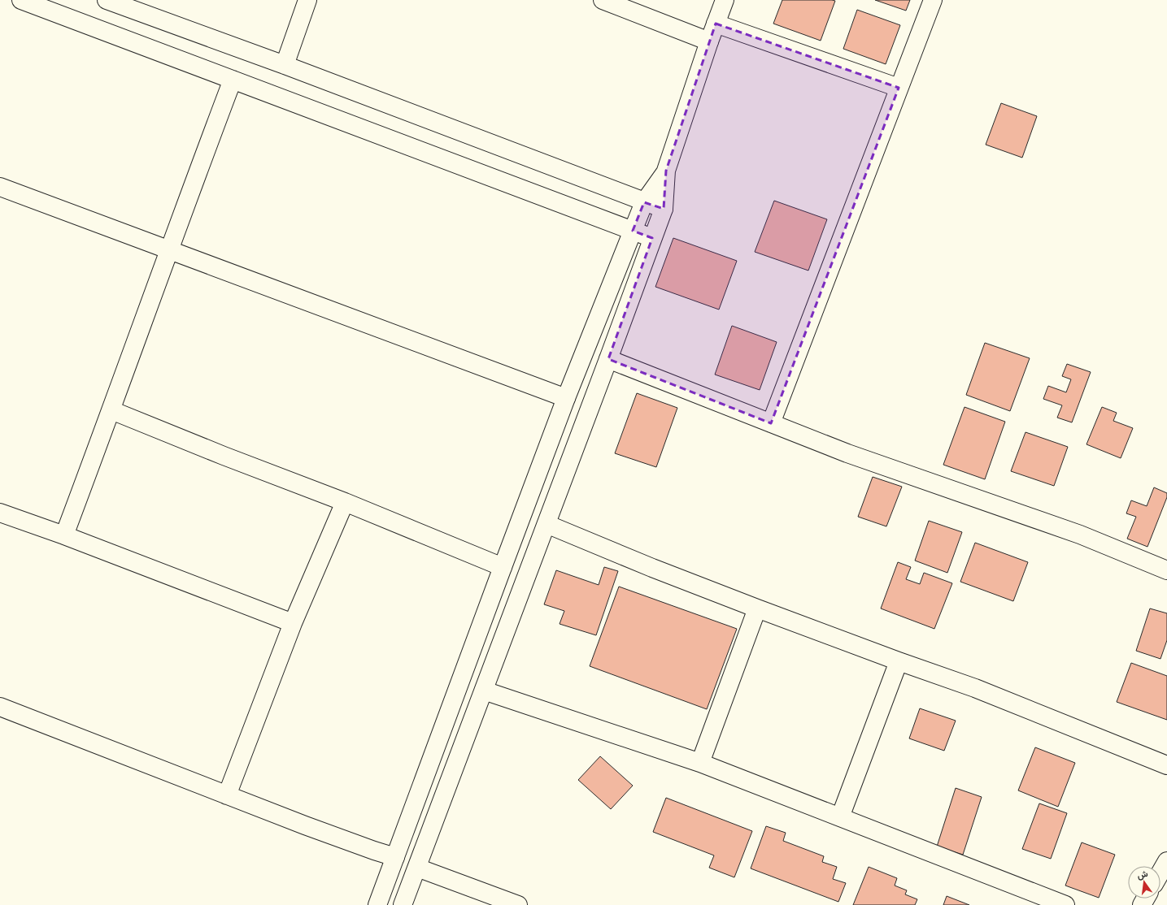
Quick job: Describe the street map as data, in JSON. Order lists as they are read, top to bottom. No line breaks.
{"north":"top"}
